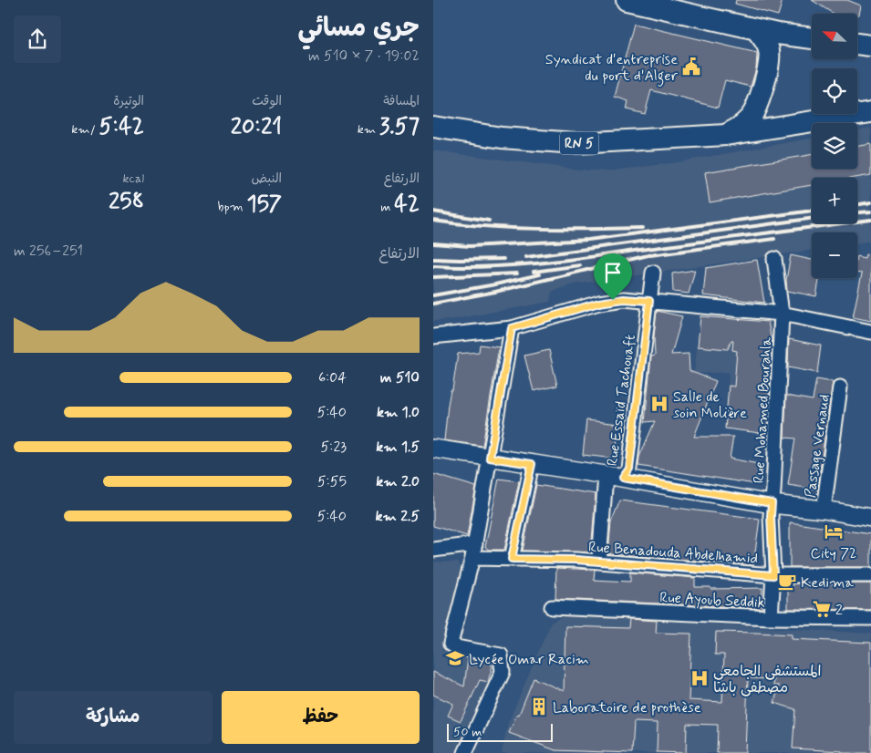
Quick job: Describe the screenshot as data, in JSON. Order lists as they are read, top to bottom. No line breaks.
{"streets":{"highway":["RN 5"],"street":["Rue Essaïd Tachouaft","Rue Mohamed Bourahla","Passage Vernaud","Rue Benadouda Abdelhamid","Rue Ayoub Seddik"]},"crossings":[["Rue Mohamed Bourahla","Rue Benadouda Abdelhamid"],["Rue Mohamed Bourahla","Rue Ayoub Seddik"]],"places":{"public building":["Syndicat d'entreprise du port d'Alger"],"hospital":["Salle de soin Molière","المستشفى الجامعي مصطفى باشا"],"hotel":["City 72"],"cafe":["Kedima"],"supermarket":["2"],"school or university":["Lycée Omar Racim"],"building":["Laboratoire de prothèse"]},"scale_bar":"50 m","north":"top left","page":{"heading":["جري مسائي","19:02 · 7 × 510 m"],"map_buttons":["+","−"],"stats":[["المسافة","3.57 km"],["الوقت","20:21"],["الوتيرة","5:42 /km"],["الارتفاع","42 m"],["النبض","157 bpm"],["kcal","258"]],"chart":["الارتفاع","251–256 m"],"list":[{"name":"510 m","note":"6:04"},{"name":"1.0 km","note":"5:40"},{"name":"1.5 km","note":"5:23"},{"name":"2.0 km","note":"5:55"},{"name":"2.5 km","note":"5:40"}],"buttons":["حفظ","مشاركة"],"scale":"50 m"}}
